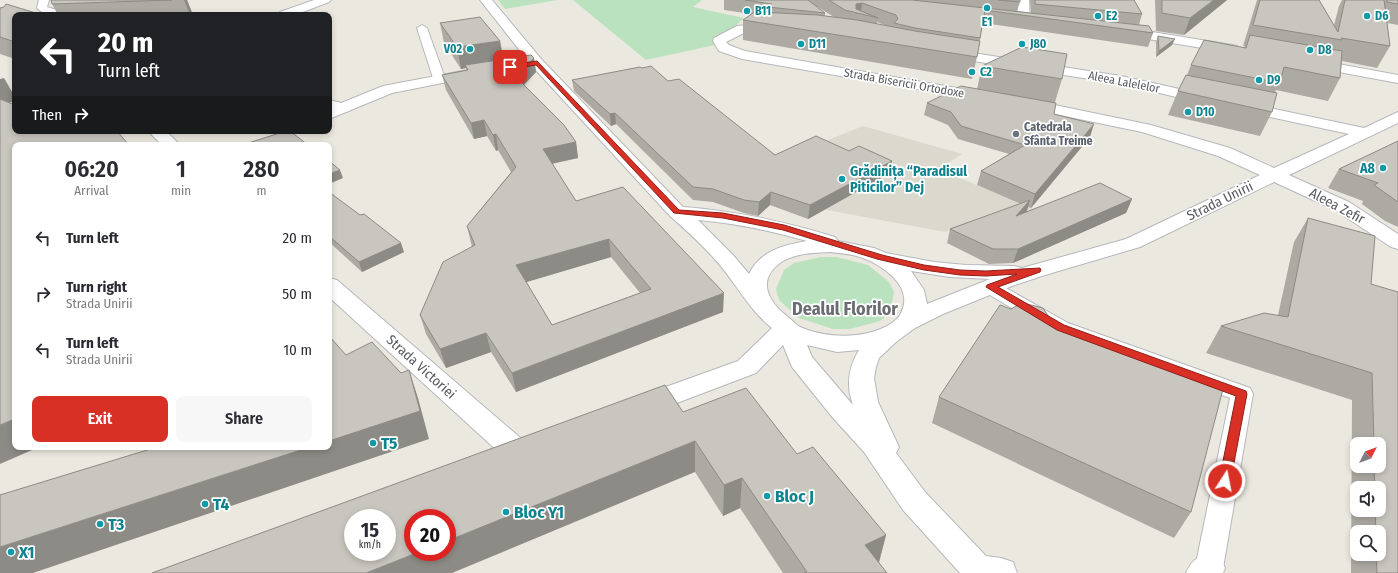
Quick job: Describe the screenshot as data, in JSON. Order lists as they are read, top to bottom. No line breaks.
{"streets":{"street":["Aleea Lalelelor","Strada Bisericii Ortodoxe","Strada Unirii","Aleea Zefir","Strada Victoriei"]},"crossings":[["Aleea Lalelelor","Strada Unirii"],["Strada Unirii","Aleea Zefir"]],"districts":["Dealul Florilor"],"places":["E1","B11","E2","D6","D11","J80","V02","D8","C2","D9","D10","Catedrala Sfânta Treime","A8","Grădinița “Paradisul Piticilor” Dej","T5","Bloc J","T4","Bloc Y1","T3","X1"],"north":"top right","page":{"turn":["20 m","Turn left"],"then":"Then","eta":["06:20","Arrival","1","min","280","m"],"list":[{"name":"Turn left","value":"20 m"},{"name":"Turn right","note":"Strada Unirii","value":"50 m"},{"name":"Turn left","note":"Strada Unirii","value":"10 m"}],"buttons":["Exit","Share"],"speed":"15 km/h","limit":"20"}}
